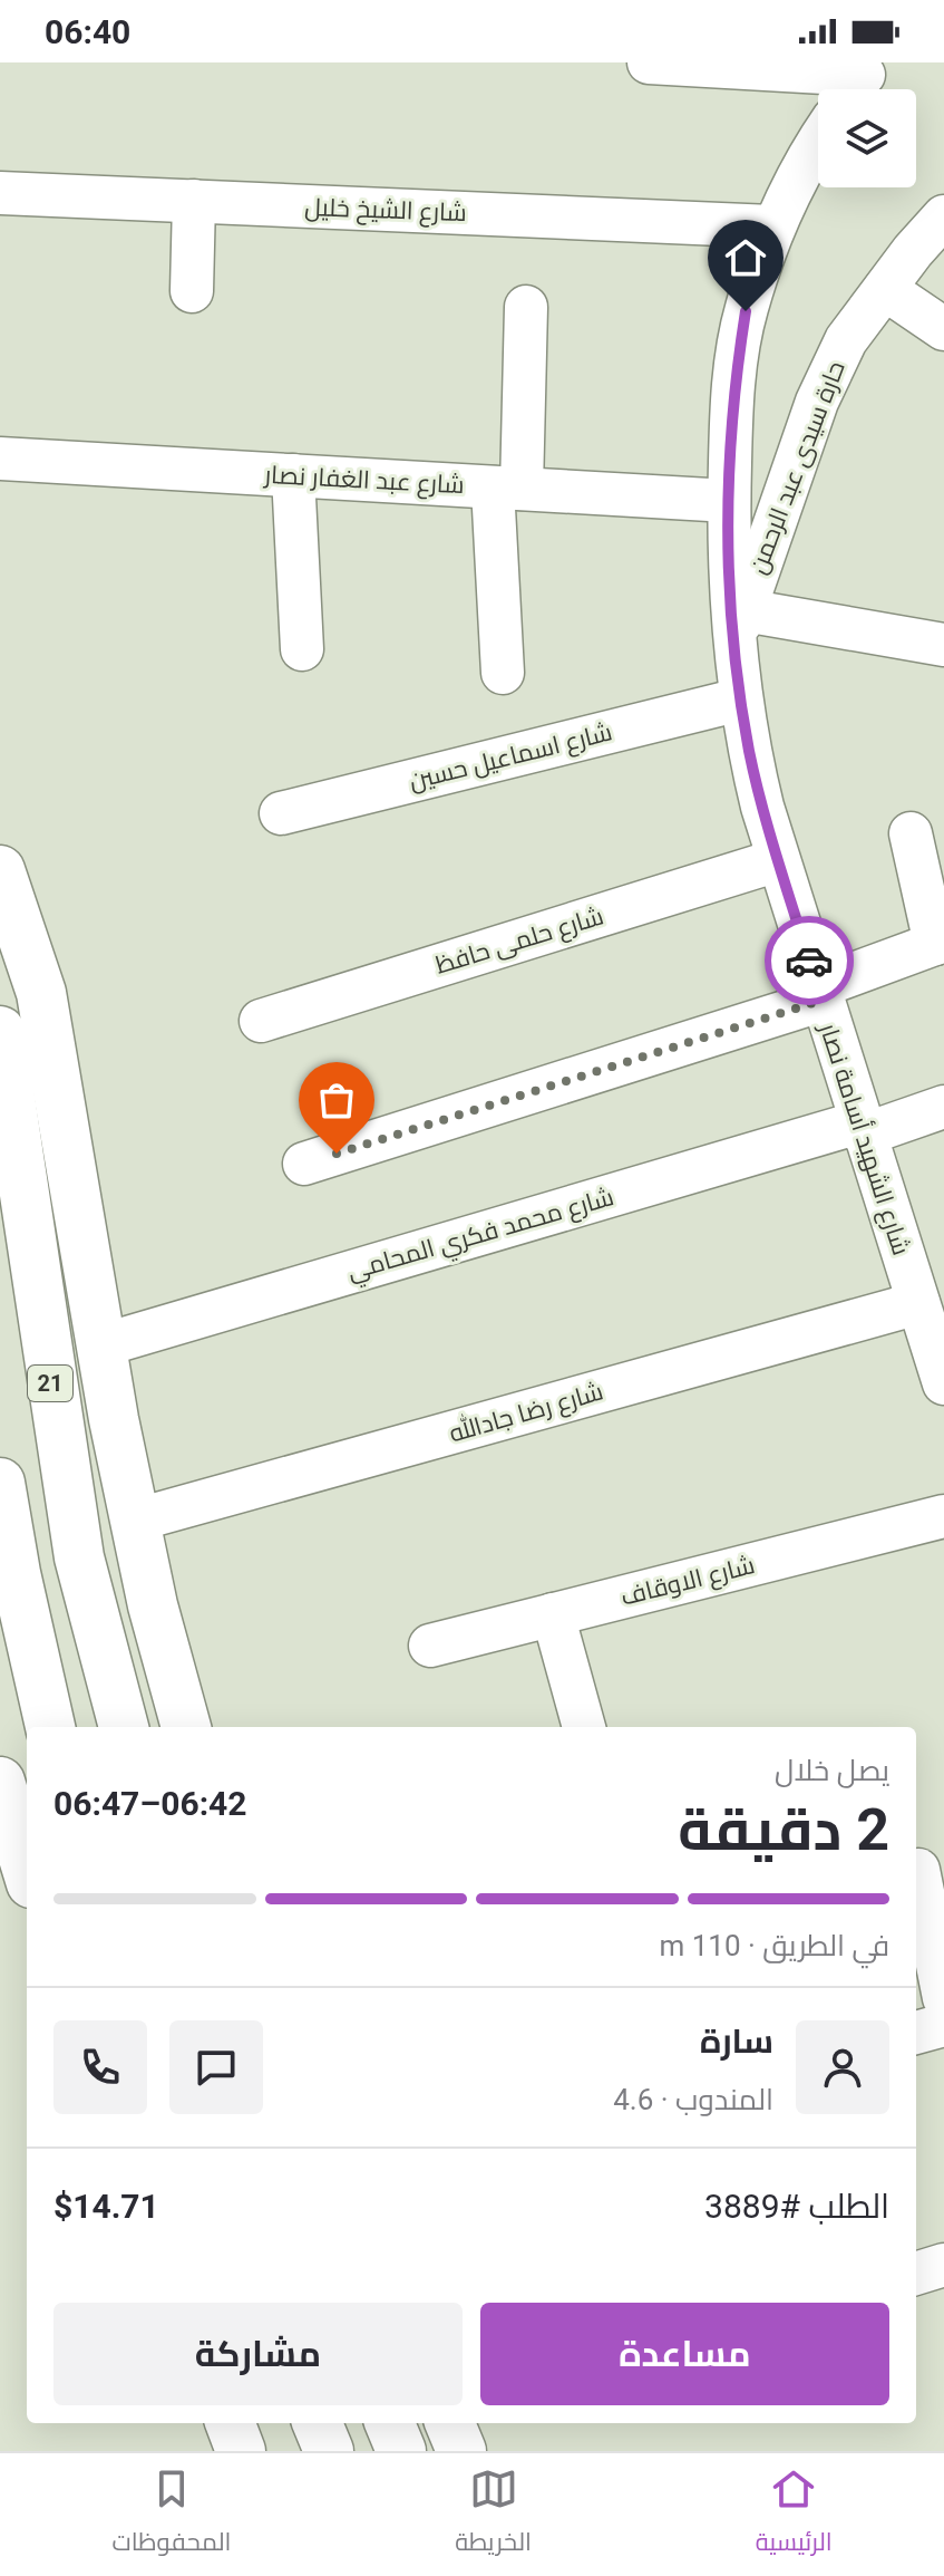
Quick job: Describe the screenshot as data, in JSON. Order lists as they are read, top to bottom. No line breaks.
{"streets":{"main road":["21"],"street":["شارع الشيخ خليل","حارة سيدى عبد الرحمن","شارع عبد الغفار نصار","شارع اسماعيل حسين","شارع حلمى حافظ","شارع الشهيد أسامة نصار","شارع محمد فكري المحامي","شارع رضا جادالله","شارع الاوقاف"]},"crossings":[["شارع الشيخ خليل","شارع الشهيد أسامة نصار"],["حارة سيدى عبد الرحمن","شارع الشهيد أسامة نصار"],["شارع عبد الغفار نصار","شارع الشهيد أسامة نصار"],["شارع اسماعيل حسين","شارع الشهيد أسامة نصار"],["شارع حلمى حافظ","شارع الشهيد أسامة نصار"],["شارع الشهيد أسامة نصار","شارع محمد فكري المحامي"],["شارع الشهيد أسامة نصار","شارع رضا جادالله"]],"page":{"status":"06:40","heading":["2 دقيقة","يصل خلال","06:42–06:47"],"panel":["سارة","المندوب · 4.6","الطلب #3889","$14.71"],"bar":"في الطريق · 110 m","buttons":["مساعدة","مشاركة"],"tabs":["الرئيسية","الخريطة","المحفوظات"]}}
